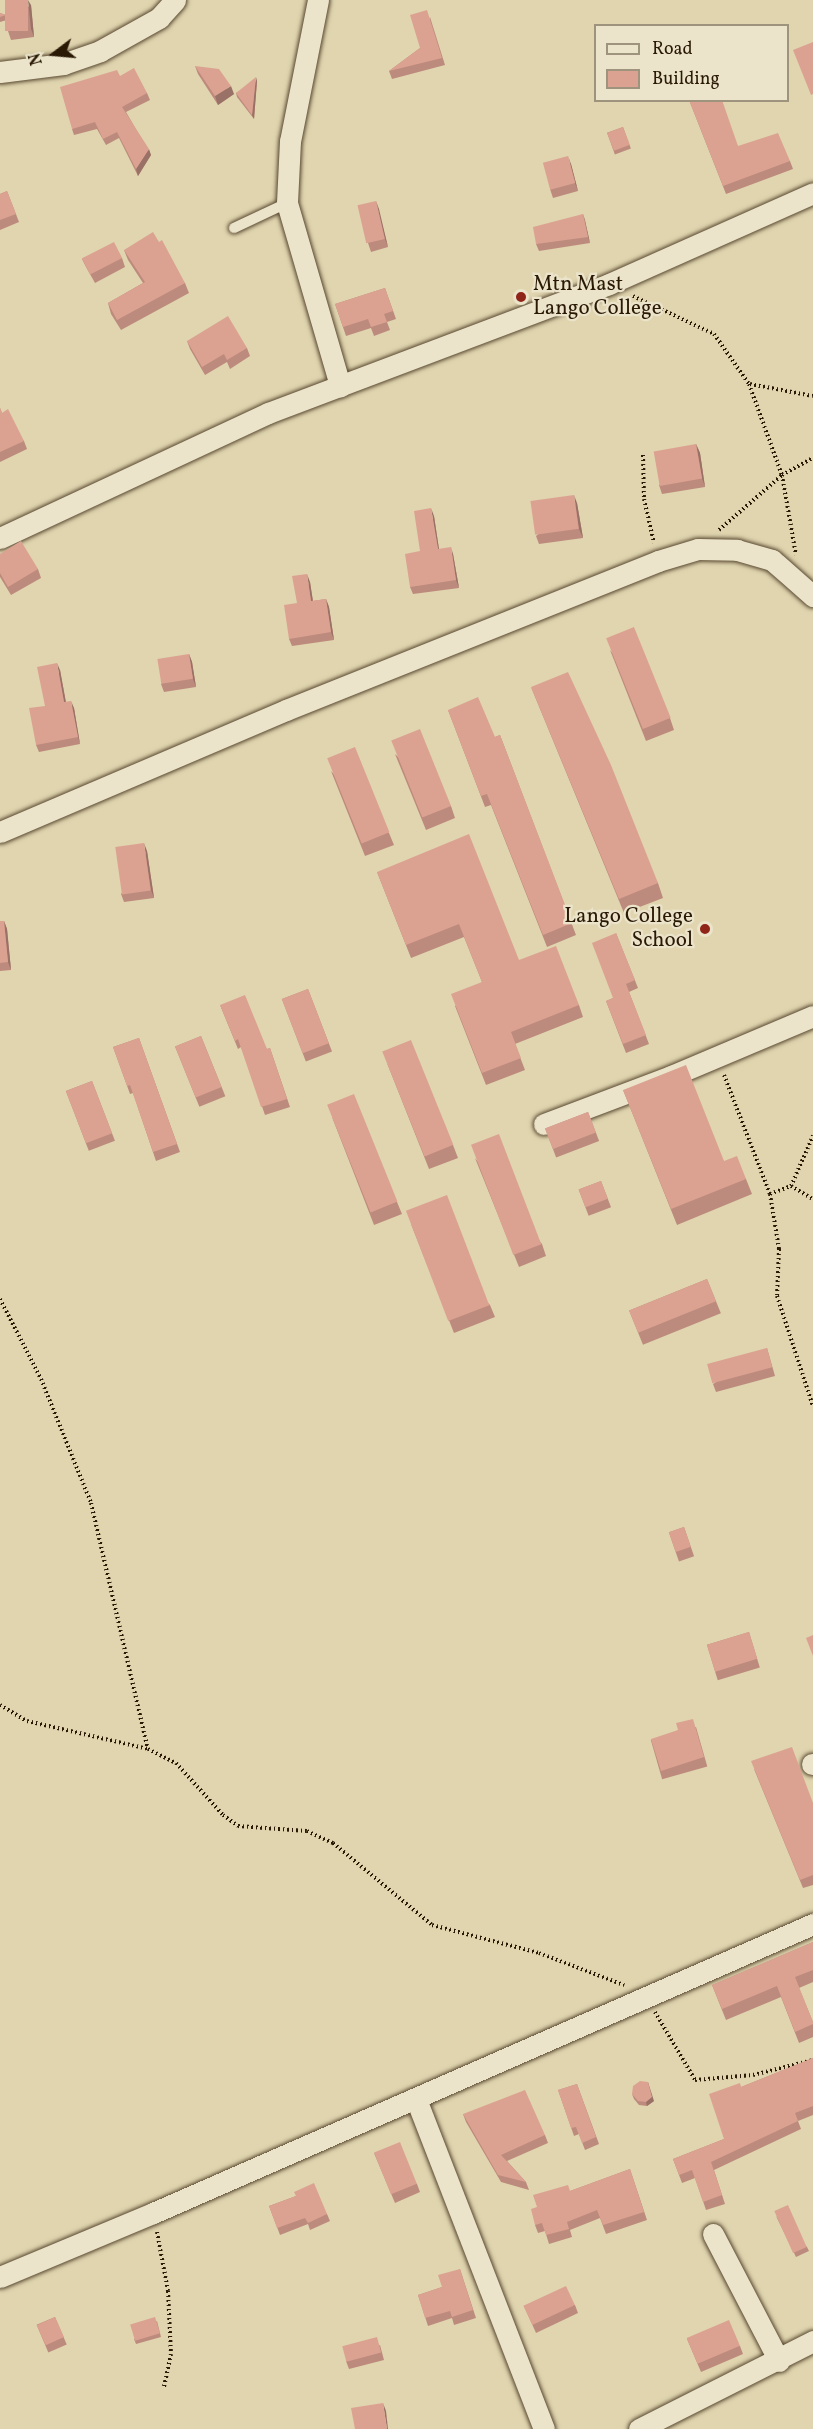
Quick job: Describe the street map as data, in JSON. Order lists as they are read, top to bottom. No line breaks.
{"places":["Mtn Mast Lango College","Lango College School"],"legend":["Road","Building"],"north":"left"}
